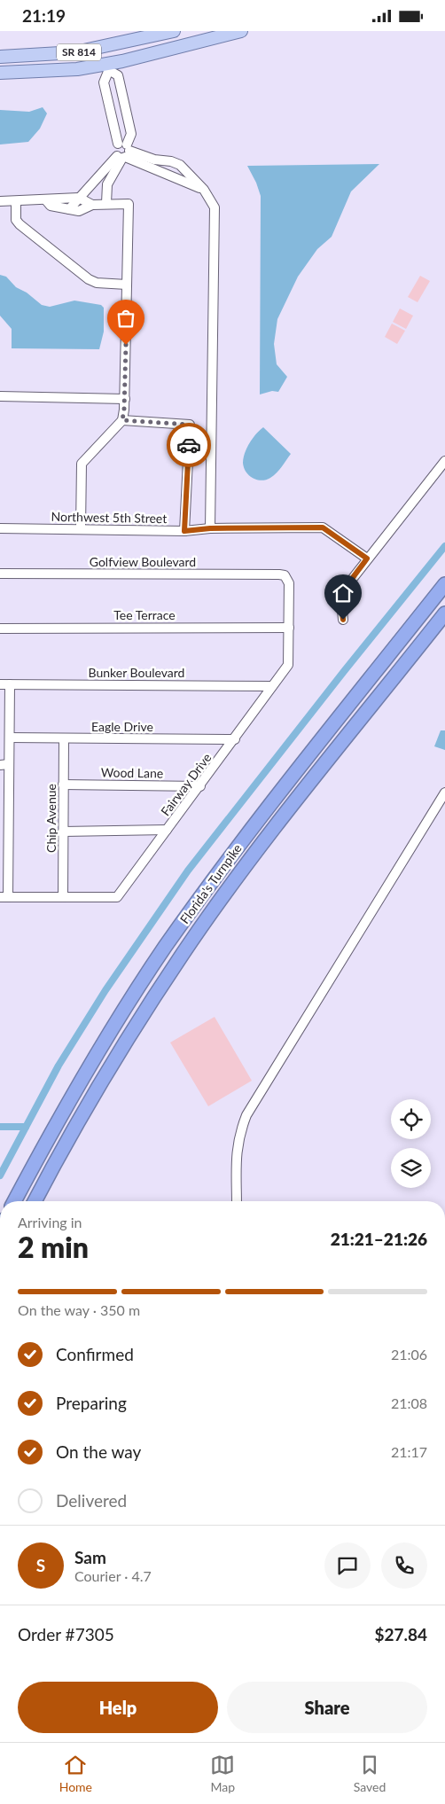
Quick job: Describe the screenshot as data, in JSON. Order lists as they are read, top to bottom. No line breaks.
{"streets":{"highway":["Florida's Turnpike"],"main road":["SR 814"],"street":["Northwest 5th Street","Golfview Boulevard","Tee Terrace","Bunker Boulevard","Eagle Drive","Wood Lane","Fairway Drive","Chip Avenue"]},"crossings":[["Golfview Boulevard","Fairway Drive"],["Tee Terrace","Fairway Drive"],["Bunker Boulevard","Fairway Drive"],["Eagle Drive","Fairway Drive"],["Eagle Drive","Chip Avenue"],["Wood Lane","Fairway Drive"],["Wood Lane","Chip Avenue"],["Fairway Drive","Chip Avenue"]],"page":{"status":"21:19","heading":["2 min","Arriving in","21:21–21:26"],"panel":["Sam","Courier · 4.7","Order #7305","$27.84"],"bar":"On the way · 350 m","list":[["Confirmed","21:06"],["Preparing","21:08"],["On the way","21:17"],"Delivered"],"round":"S","buttons":["Help","Share"],"tabs":["Home","Map","Saved"]}}
